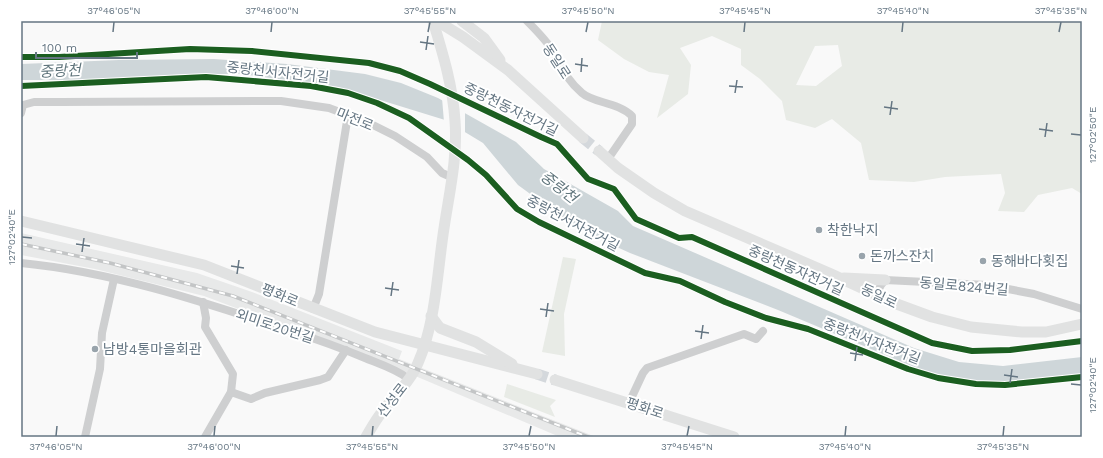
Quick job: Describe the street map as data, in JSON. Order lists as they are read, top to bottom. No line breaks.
{"streets":{"street":["동일로","마전로","동일로824번길","평화로","외미로20번길","산성로"],"cycle path":["중랑천서자전거길"]},"crossings":[["평화로","산성로"],["외미로20번길","산성로"]],"water":["중랑천"],"places":["착한낙지","돈까스잔치","동해바다횟집","남방4통마을회관"],"scale_bar":"100 m","coordinates":["37°46'05\"N","37°46'00\"N","37°45'55\"N","37°45'50\"N","37°45'45\"N","37°45'40\"N","37°45'35\"N","127°02'50\"E","127°02'40\"E"]}
